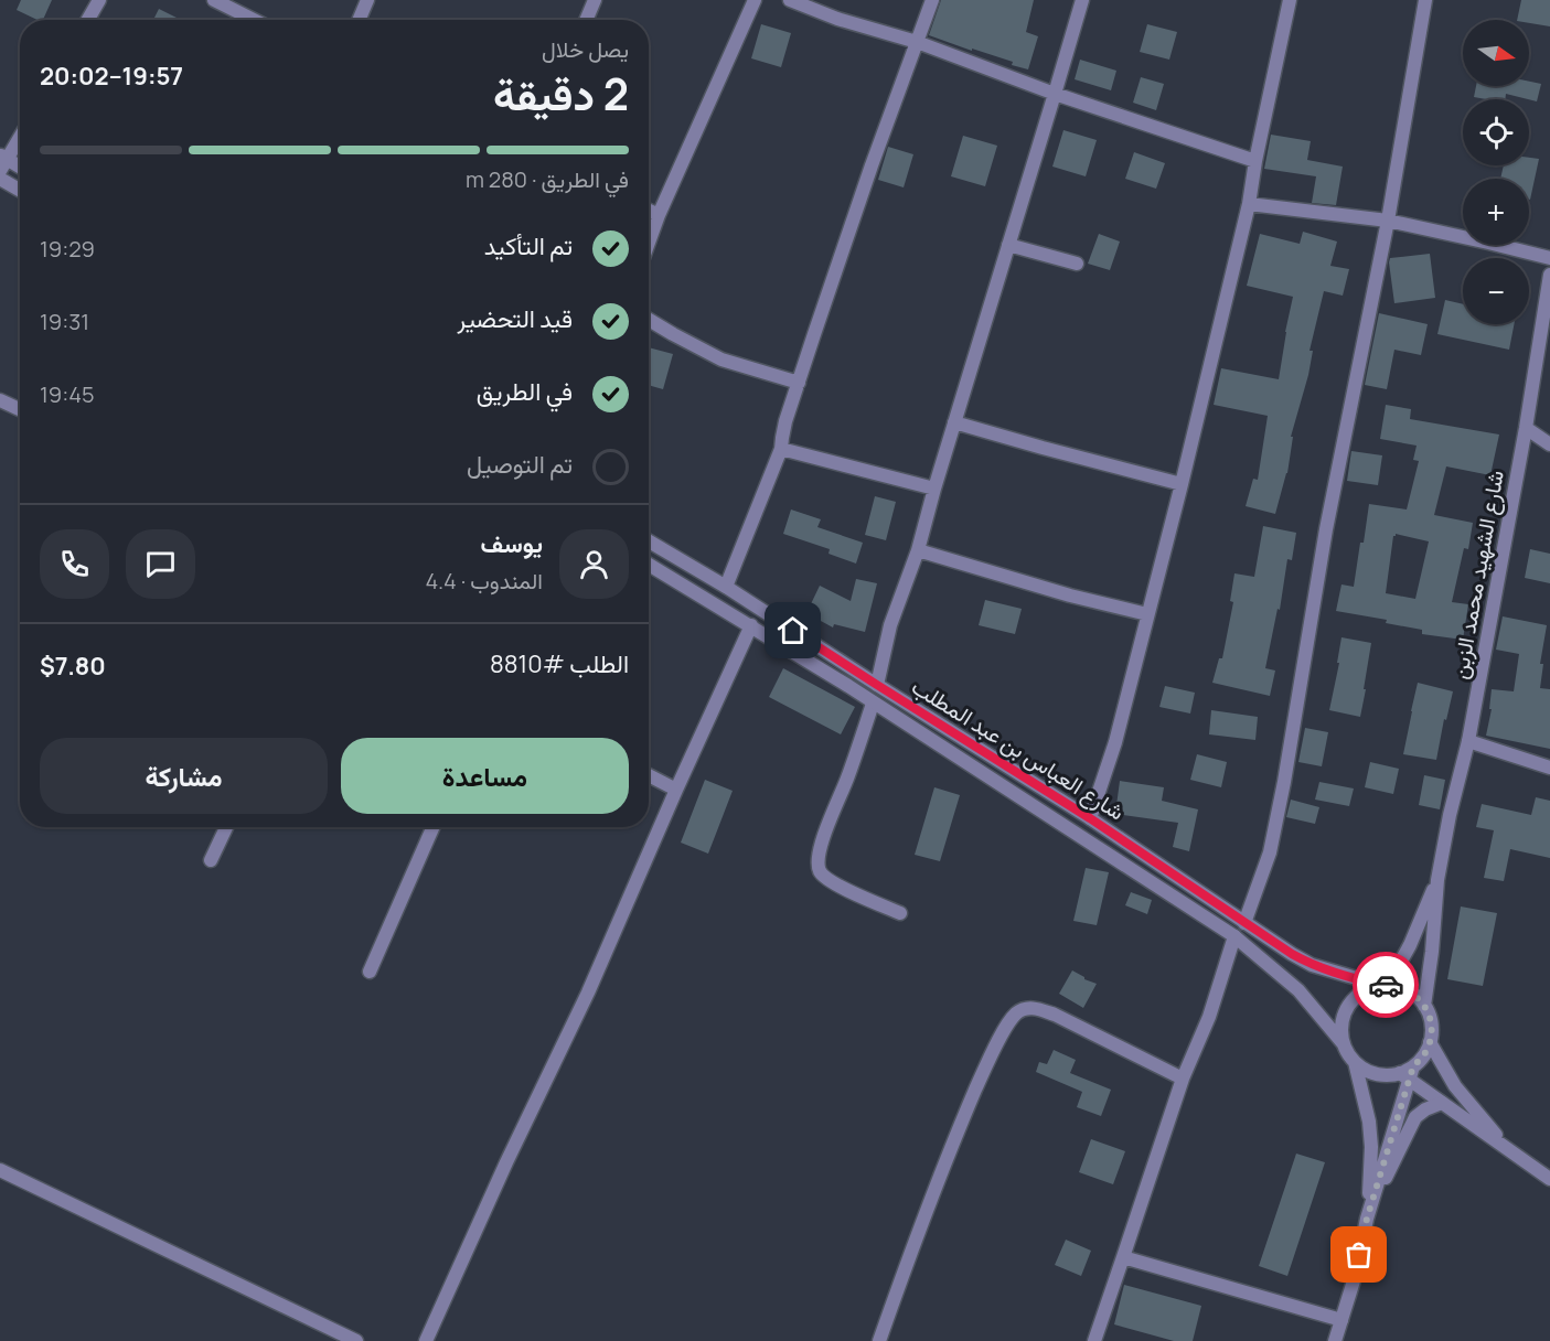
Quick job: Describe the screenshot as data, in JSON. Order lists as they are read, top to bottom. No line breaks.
{"streets":{"street":["شارع الشهيد محمد الزبن","شارع العباس بن عبد المطلب"]},"crossings":[["شارع الشهيد محمد الزبن","شارع العباس بن عبد المطلب"]],"north":"right","page":{"map_buttons":["+","−"],"heading":["2 دقيقة","يصل خلال","19:57–20:02"],"panel":["يوسف","المندوب · 4.4","الطلب #8810","$7.80"],"bar":"في الطريق · 280 m","list":[["تم التأكيد","19:29"],["قيد التحضير","19:31"],["في الطريق","19:45"],"تم التوصيل"],"buttons":["مساعدة","مشاركة"]}}
